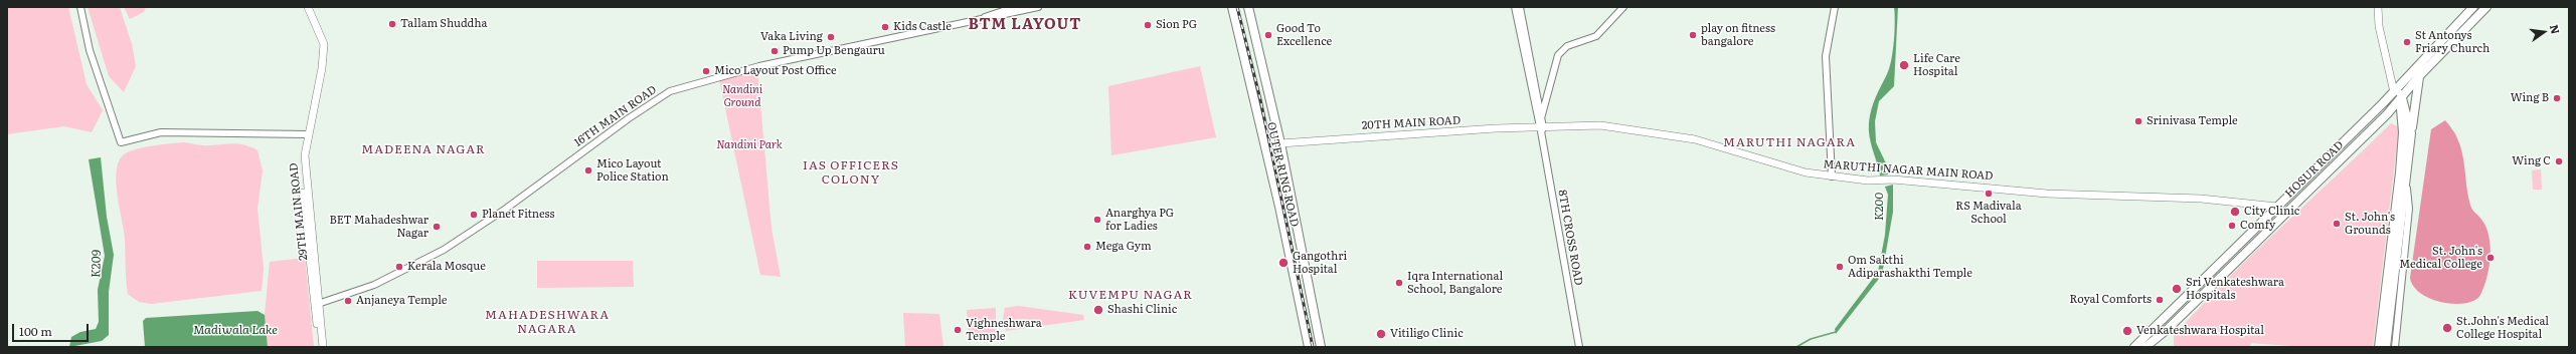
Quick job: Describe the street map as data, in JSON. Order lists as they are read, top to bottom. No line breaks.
{"streets":{"main road":["20TH MAIN ROAD","HOSUR ROAD","MARUTHI NAGAR MAIN ROAD","OUTER RING ROAD","29TH MAIN ROAD"],"street":["16TH MAIN ROAD","8TH CROSS ROAD"]},"crossings":[["16TH MAIN ROAD","29TH MAIN ROAD"],["20TH MAIN ROAD","MARUTHI NAGAR MAIN ROAD"],["20TH MAIN ROAD","OUTER RING ROAD"],["20TH MAIN ROAD","8TH CROSS ROAD"],["HOSUR ROAD","MARUTHI NAGAR MAIN ROAD"],["MARUTHI NAGAR MAIN ROAD","8TH CROSS ROAD"]],"districts":["BTM LAYOUT","MARUTHI NAGARA","MADEENA NAGAR","IAS OFFICERS COLONY","KUVEMPU NAGAR","MAHADESHWARA NAGARA"],"water":["K200","K209","Madiwala Lake"],"parks":["Nandini Ground","Nandini Park"],"places":["Tallam Shuddha","Sion PG","Kids Castle","Good To Excellence","play on fitness bangalore","Vaka Living","St Antonys Friary Church","Pump Up Bengauru","Life Care Hospital","Mico Layout Post Office","Wing B","Srinivasa Temple","Wing C","Mico Layout Police Station","RS Madivala School","City Clinic","Planet Fitness","Anarghya PG for Ladies","St. John's Grounds","Comfy","BET Mahadeshwar Nagar","Mega Gym","St. John's Medical College","Gangothri Hospital","Kerala Mosque","Om Sakthi Adiparashakthi Temple","Iqra International School, Bangalore","Sri Venkateshwara Hospitals","Royal Comforts","Anjaneya Temple","Shashi Clinic","St.John's Medical College Hospital","Vighneshwara Temple","Venkateshwara Hospital","Vitiligo Clinic"],"scale_bar":"100 m","north":"right"}
